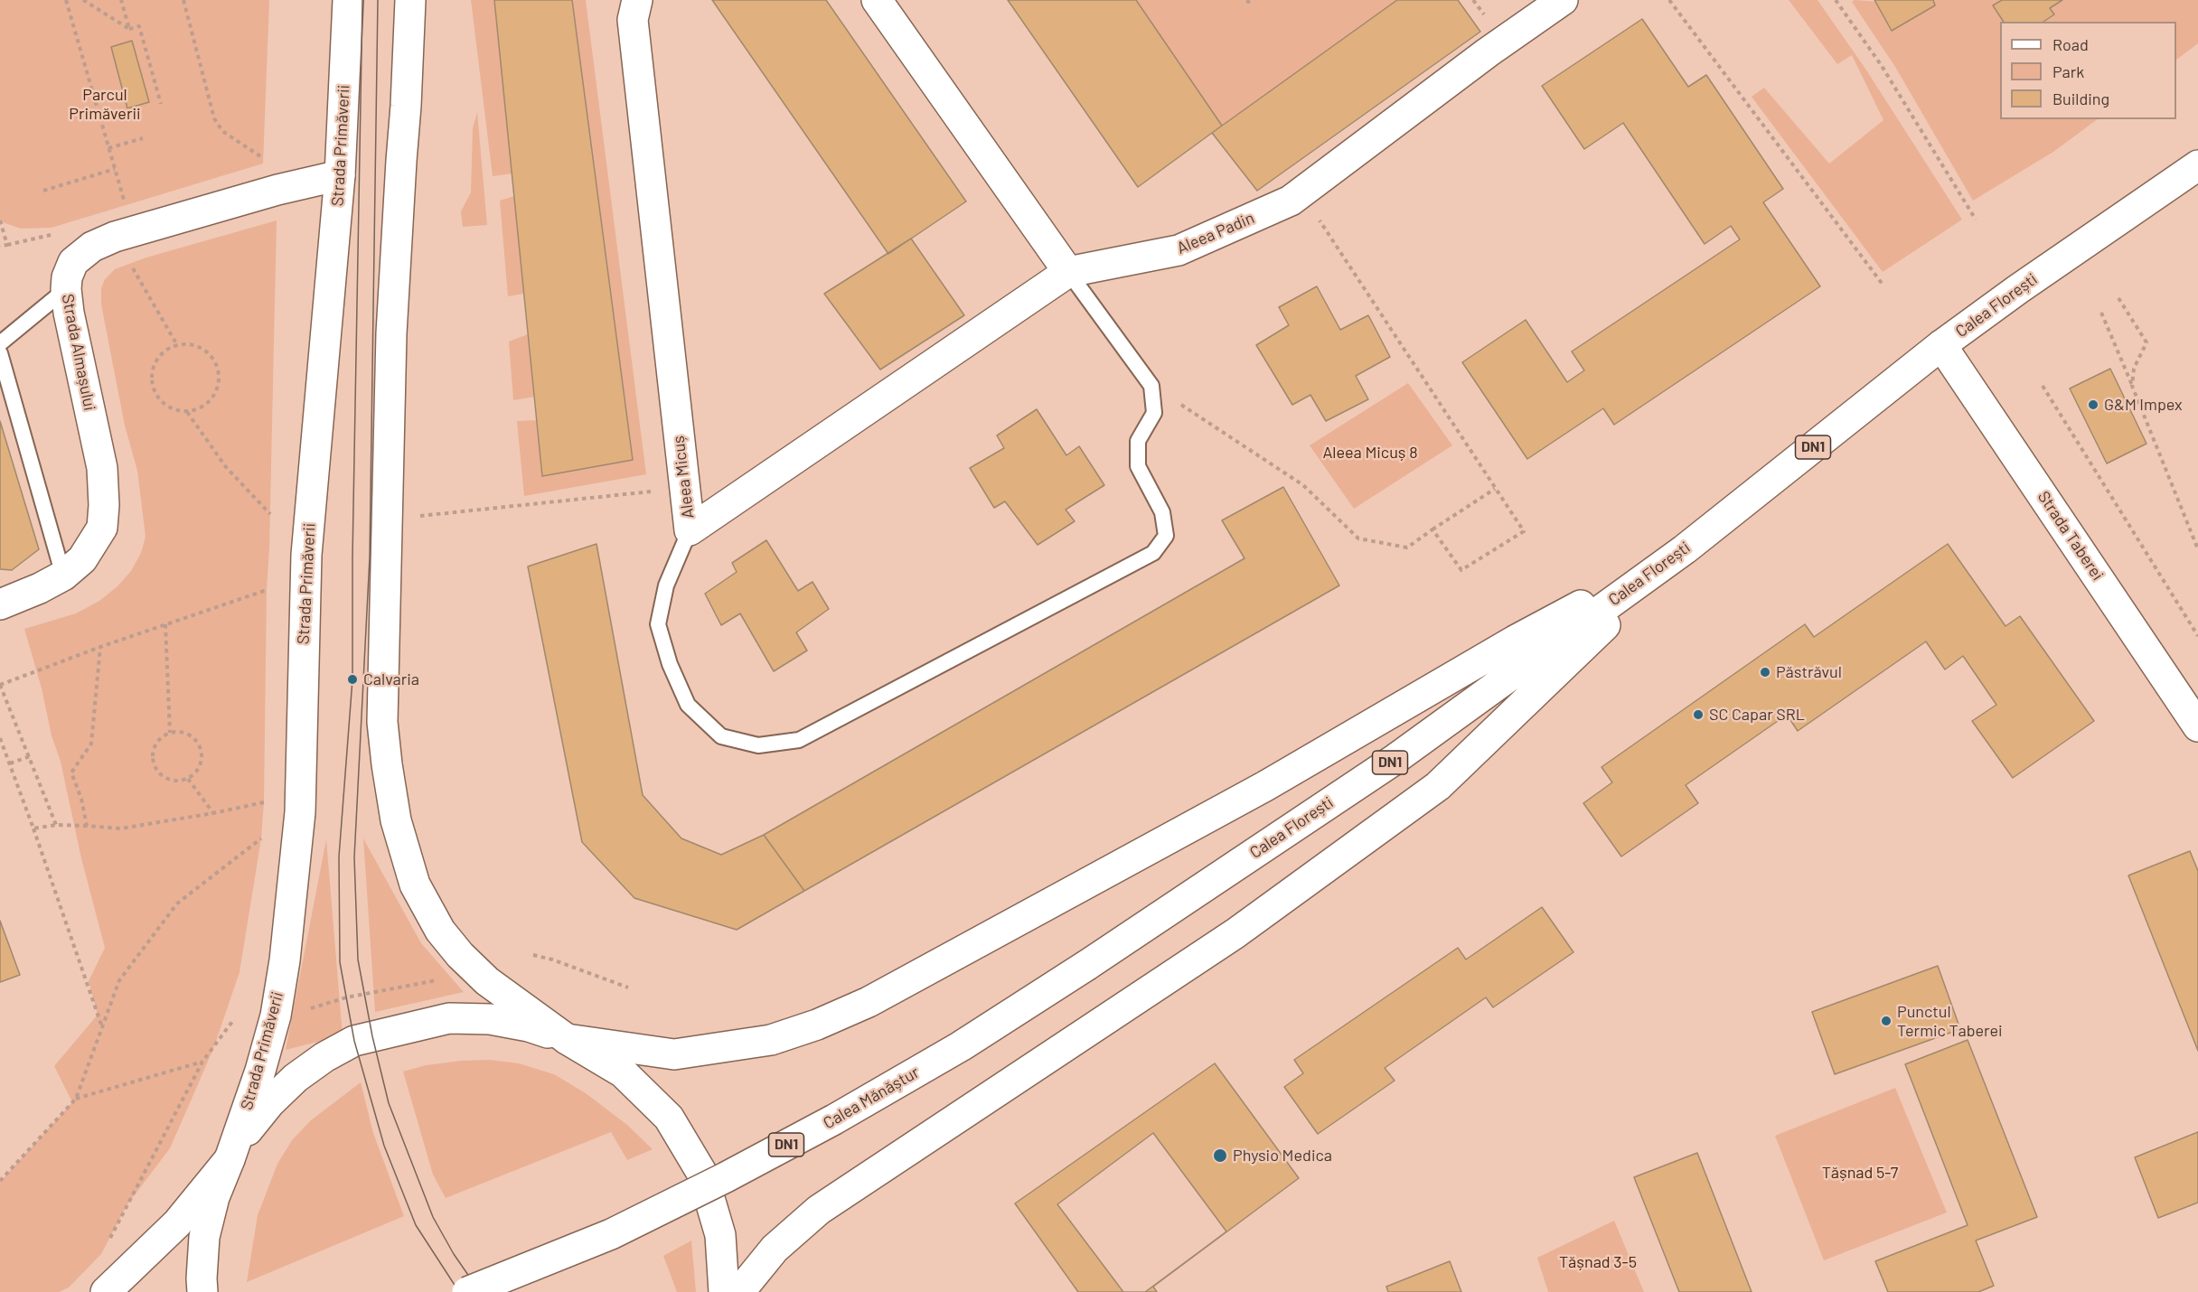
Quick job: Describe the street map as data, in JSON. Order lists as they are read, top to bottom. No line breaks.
{"streets":{"main road":["Strada Primăverii","Aleea Padin","Calea Florești","Strada Almașului","DN1","Aleea Micuș","Strada Taberei","Calea Mănăștur"]},"crossings":[["Strada Primăverii","Strada Almașului"],["Aleea Padin","Aleea Micuș"],["Calea Florești","Strada Taberei"],["Calea Florești","Calea Mănăștur"]],"parks":["Parcul Primăverii","Aleea Micuș 8","Tășnad 5-7","Tășnad 3-5"],"places":["G&M Impex","Păstrăvul","Calvaria","SC Capar SRL","Punctul Termic Taberei","Physio Medica"],"legend":["Road","Park","Building"]}
